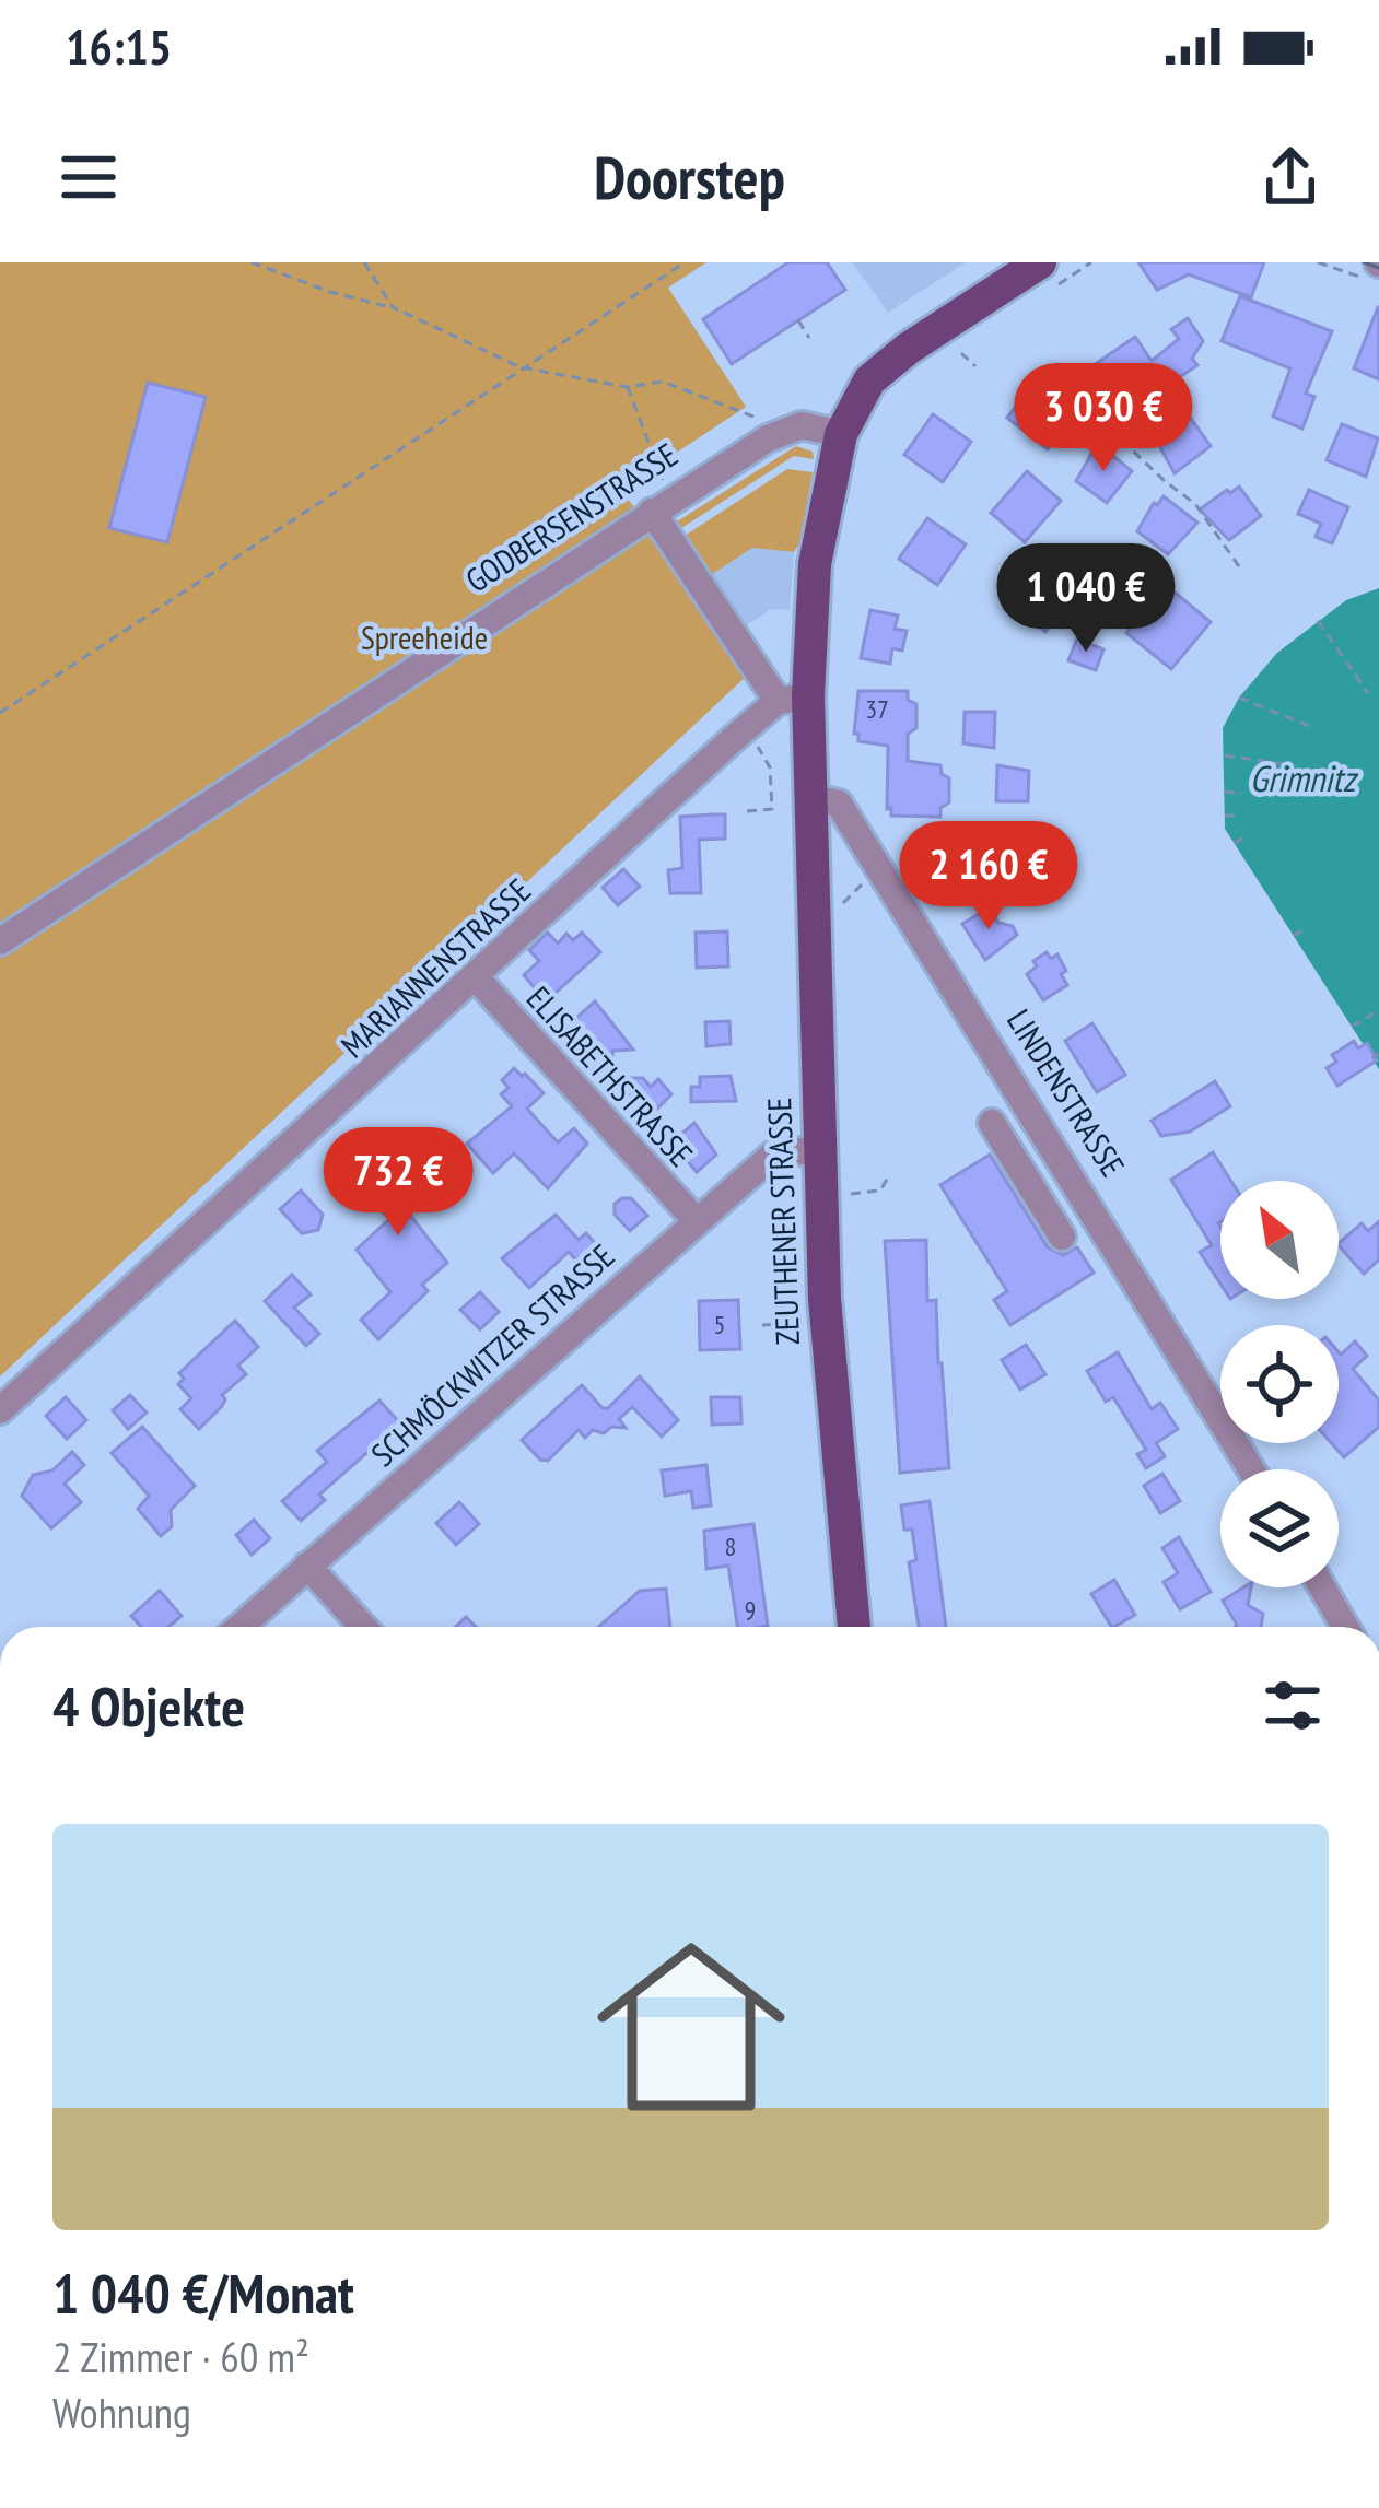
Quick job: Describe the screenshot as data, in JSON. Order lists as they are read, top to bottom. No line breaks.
{"streets":{"main road":["ZEUTHENER STRASSE"],"street":["GODBERSENSTRASSE","MARIANNENSTRASSE","ELISABETHSTRASSE","LINDENSTRASSE","SCHMÖCKWITZER STRASSE"]},"crossings":[["MARIANNENSTRASSE","ELISABETHSTRASSE"],["ELISABETHSTRASSE","SCHMÖCKWITZER STRASSE"],["LINDENSTRASSE","ZEUTHENER STRASSE"],["ZEUTHENER STRASSE","SCHMÖCKWITZER STRASSE"]],"water":["Grimnitz"],"parks":["Spreeheide"],"house_numbers":["37","5","8","9"],"north":"top left","page":{"status":"16:15","header":"Doorstep","price":["3 030 €","1 040 €","2 160 €","732 €"],"heading":"4 Objekte","list":[{"name":"1 040 €/Monat","note":"2 Zimmer · 60 m² · Wohnung"}]}}
